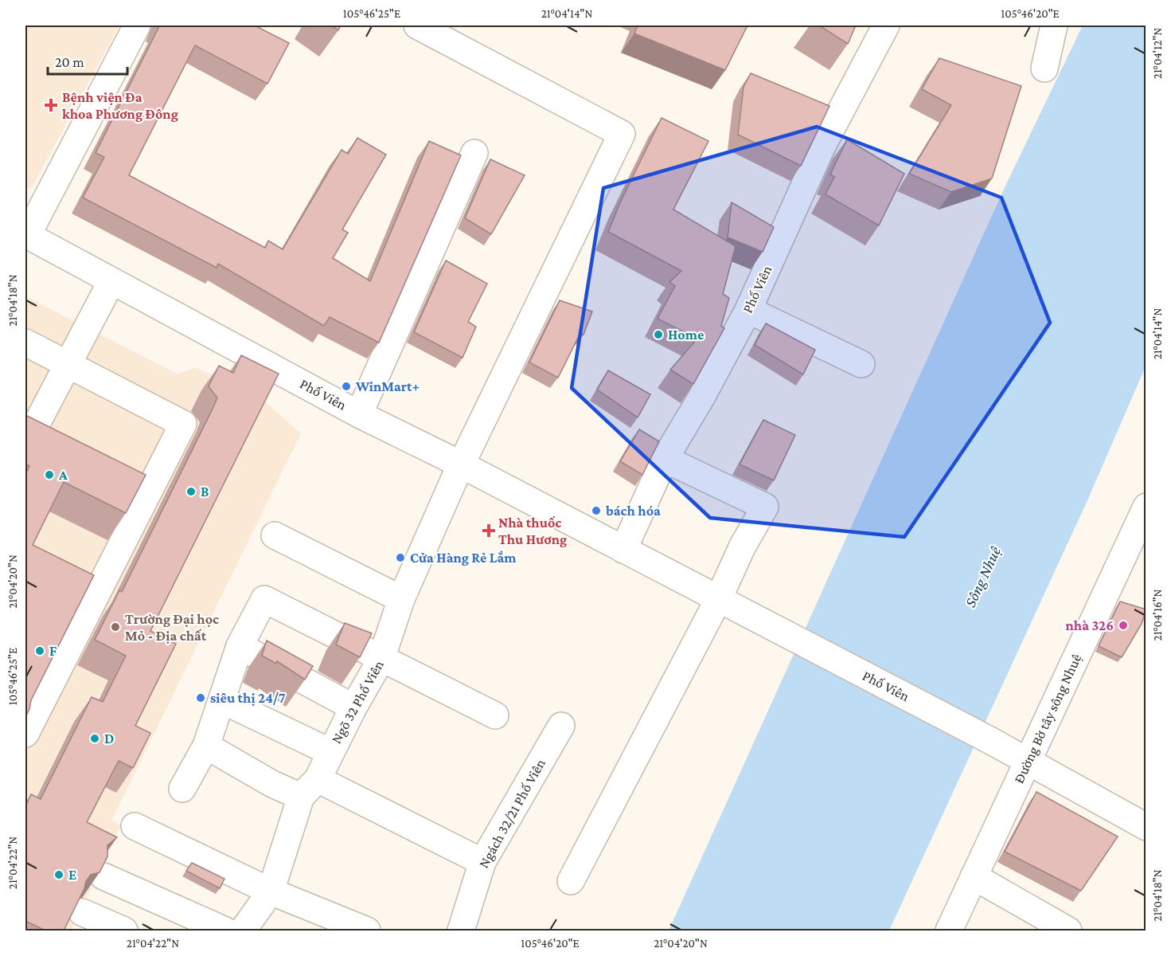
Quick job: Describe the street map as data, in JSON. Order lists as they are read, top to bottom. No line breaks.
{"streets":{"street":["Phố Viên","Ngõ 32 Phố Viên","Đường Bờ tây sông Nhuệ","Ngách 32/21 Phố Viên"]},"crossings":[["Phố Viên","Ngõ 32 Phố Viên"],["Phố Viên","Đường Bờ tây sông Nhuệ"]],"water":["Sông Nhuệ"],"places":{"health":["Bệnh viện Đa khoa Phương Đông","Nhà thuốc Thu Hương"],"other":["Home","WinMart+","A","B","bách hóa","Cửa Hàng Rẻ Lắm","nhà 326","Trường Đại học Mỏ - Địa chất","F","siêu thị 24/7","D","E"]},"scale_bar":"20 m","coordinates":["105°46'25\"E","21°04'14\"N","105°46'20\"E","21°04'12\"N","21°04'18\"N","21°04'20\"N","21°04'16\"N","21°04'22\"N"]}
